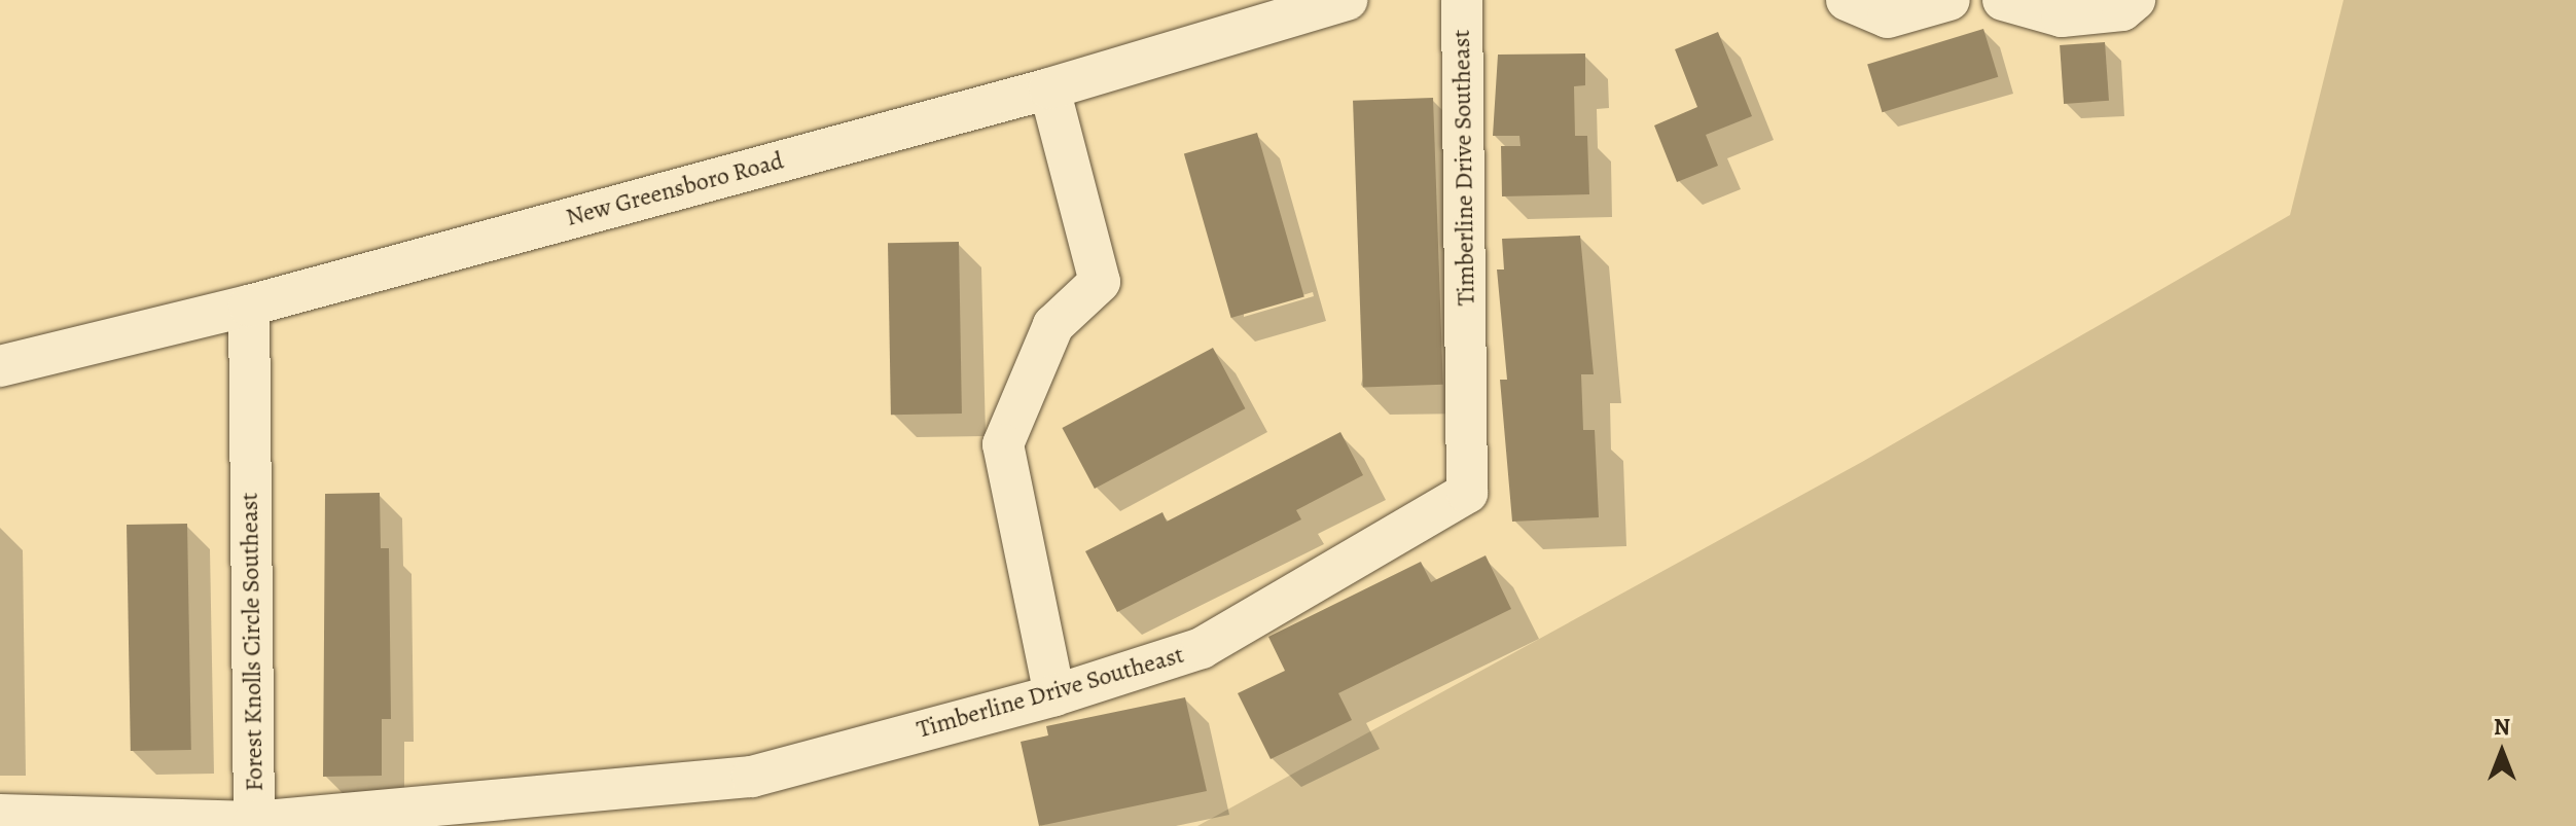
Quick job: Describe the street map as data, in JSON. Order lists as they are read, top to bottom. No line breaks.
{"streets":{"street":["Timberline Drive Southeast","New Greensboro Road","Forest Knolls Circle Southeast"]},"crossings":[["Timberline Drive Southeast","Forest Knolls Circle Southeast"],["New Greensboro Road","Forest Knolls Circle Southeast"]],"north":"top"}
